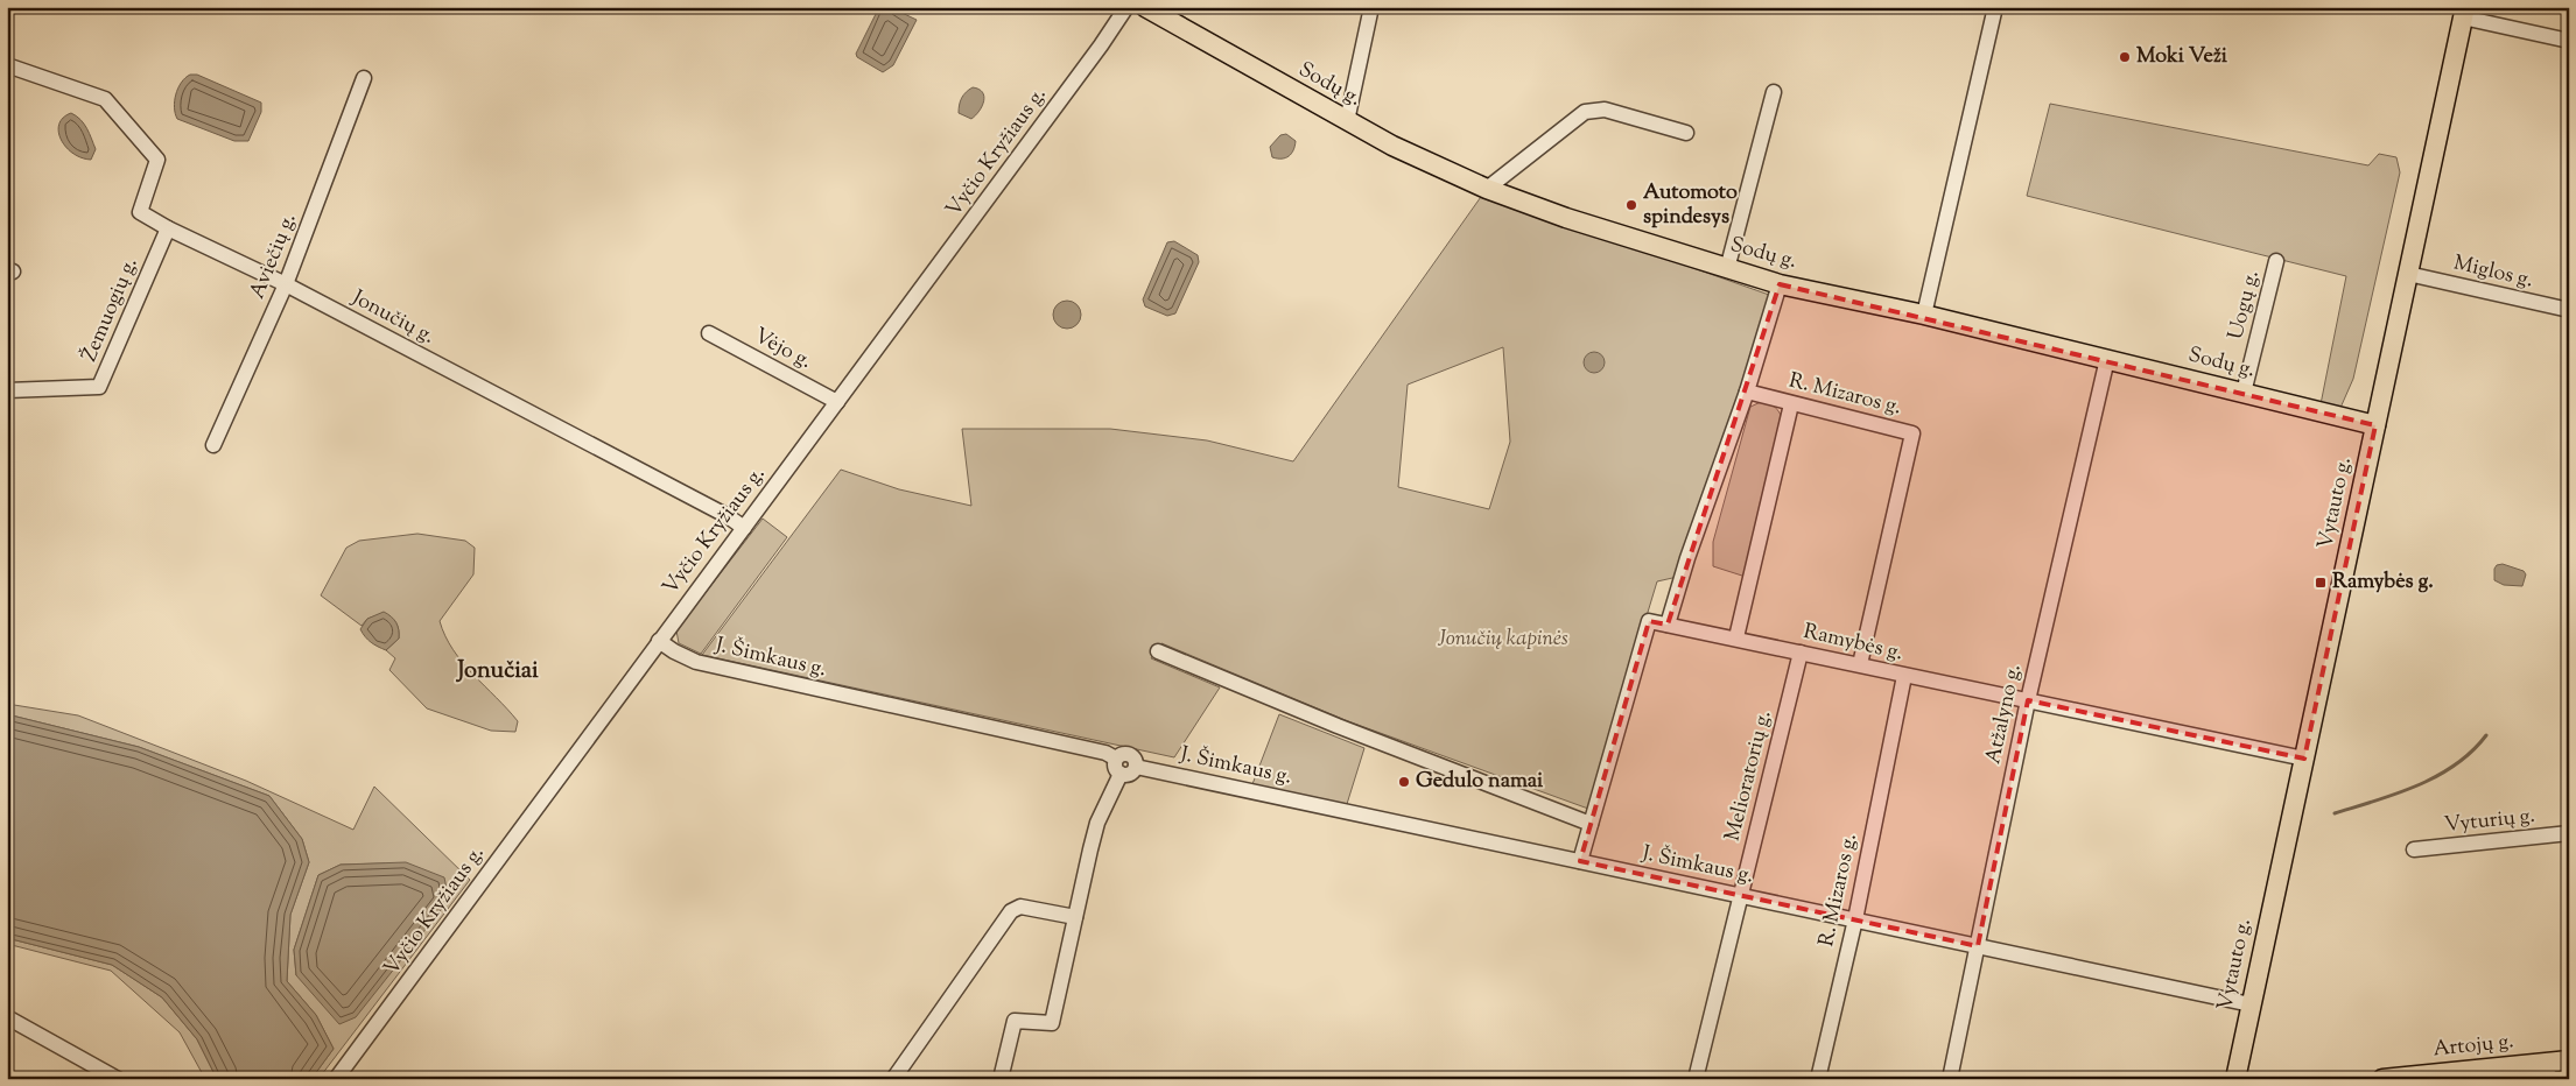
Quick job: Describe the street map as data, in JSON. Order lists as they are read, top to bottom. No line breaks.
{"streets":{"main road":["Sodų g.","Vytauto g.","Artojų g."],"street":["Vyčio Kryžiaus g.","Aviečių g.","Miglos g.","Uogų g.","Žemuogių g.","Jonučių g.","Vėjo g.","R. Mizaros g.","Ramybės g.","J. Šimkaus g.","Atžalyno g.","Melioratorių g.","Vyturių g."]},"crossings":[["Sodų g.","Uogų g."],["Sodų g.","Vytauto g."],["Sodų g.","Atžalyno g."],["Vyčio Kryžiaus g.","Jonučių g."],["Vyčio Kryžiaus g.","Vėjo g."],["Vyčio Kryžiaus g.","J. Šimkaus g."],["Aviečių g.","Jonučių g."],["Miglos g.","Vytauto g."],["Žemuogių g.","Jonučių g."],["R. Mizaros g.","Ramybės g."],["R. Mizaros g.","J. Šimkaus g."],["Vytauto g.","Ramybės g."],["Vytauto g.","J. Šimkaus g."],["Ramybės g.","Atžalyno g."],["Ramybės g.","Melioratorių g."],["J. Šimkaus g.","Atžalyno g."],["J. Šimkaus g.","Melioratorių g."]],"districts":["Jonučiai"],"parks":["Jonučių kapinės"],"places":{"other":["Moki Veži","Automoto spindesys","Gedulo namai"],"transit":["Ramybės g."]}}
